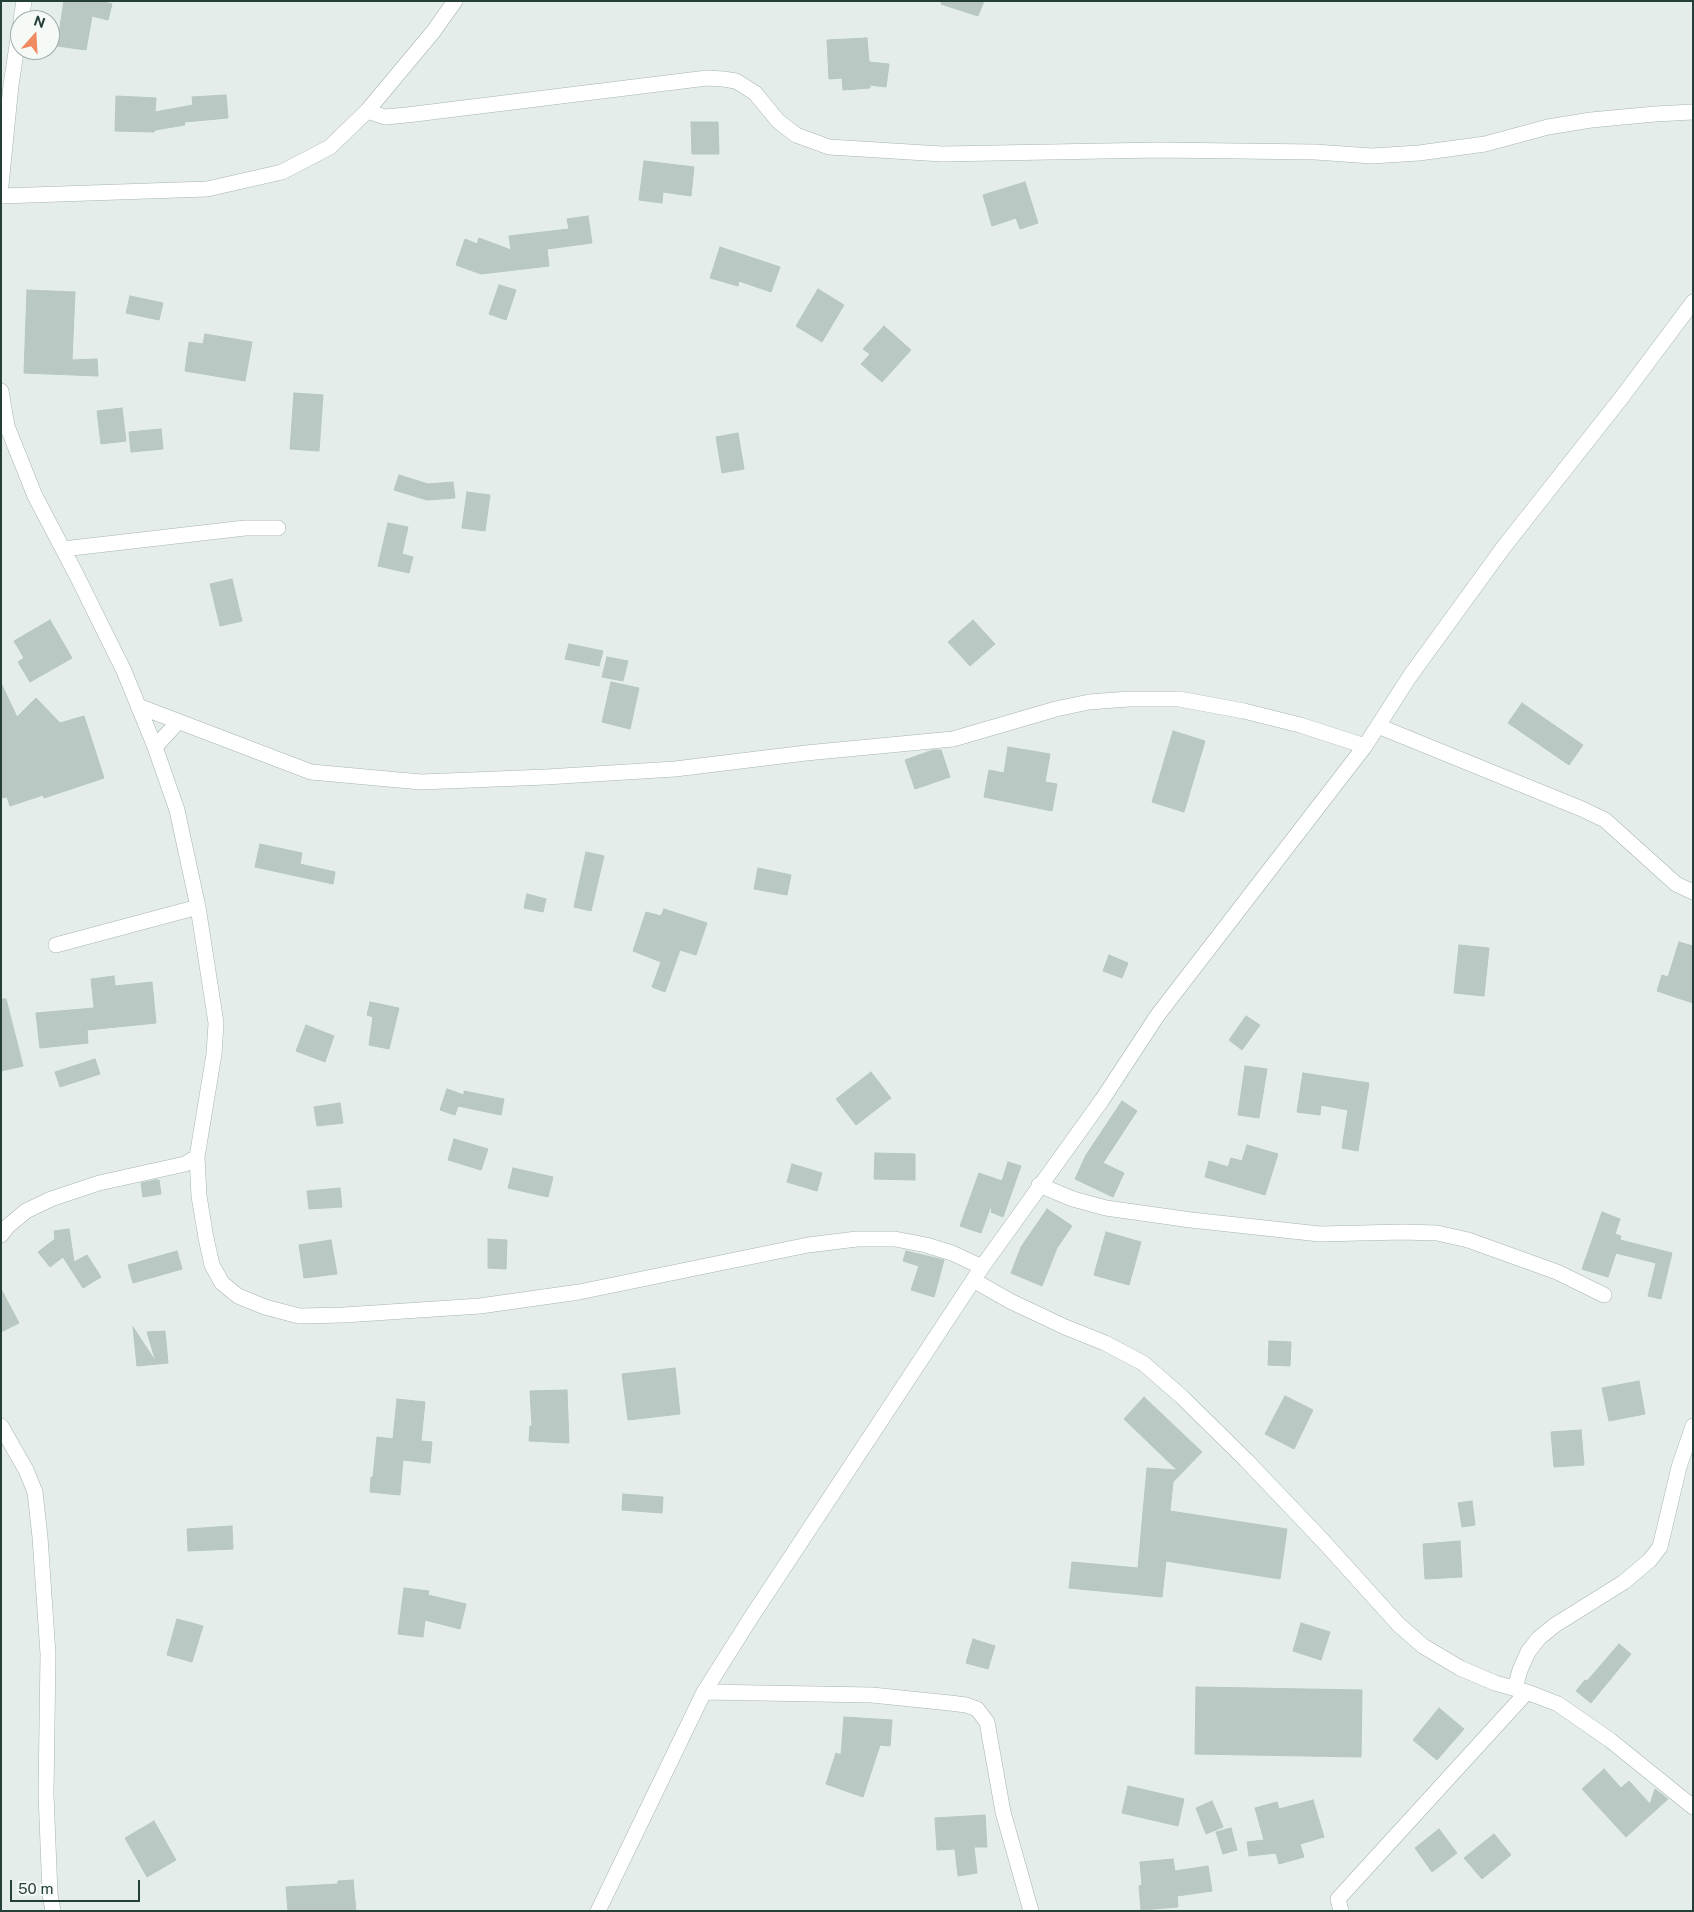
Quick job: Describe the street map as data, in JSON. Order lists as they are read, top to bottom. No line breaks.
{"scale_bar":"50 m","north":"top"}
